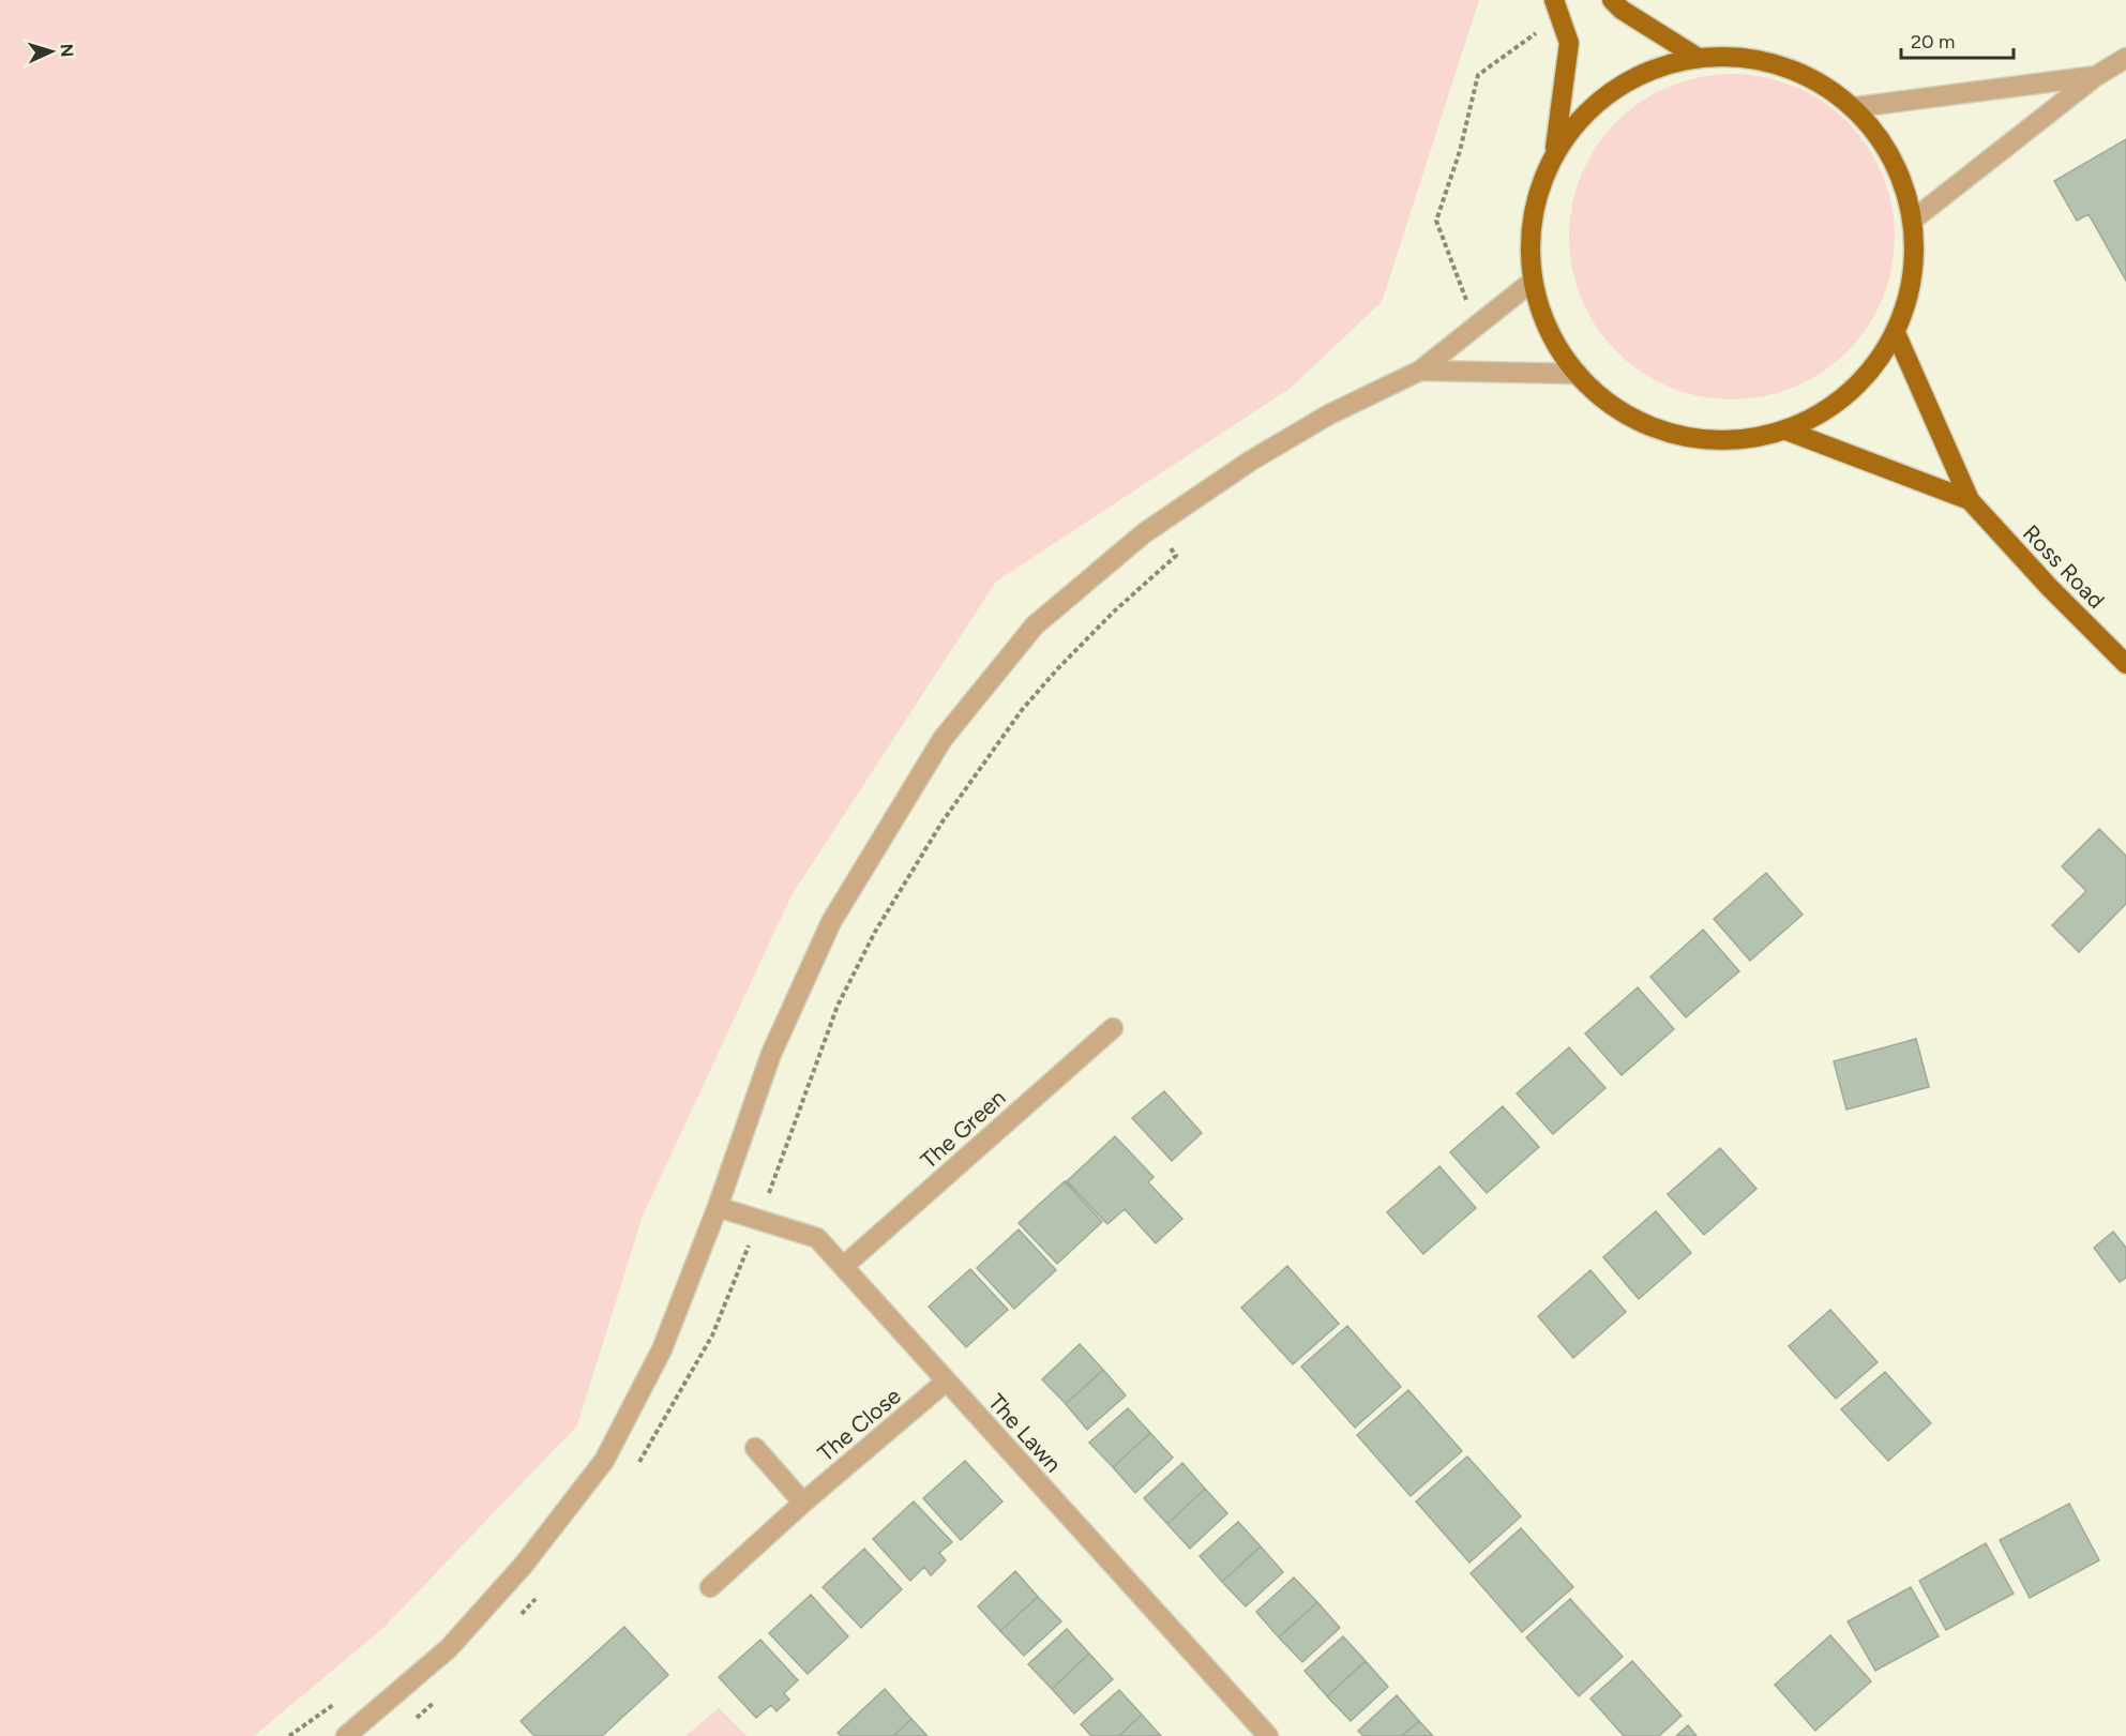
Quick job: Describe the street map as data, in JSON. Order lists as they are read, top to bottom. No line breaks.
{"streets":{"main road":["Ross Road"],"street":["The Green","The Close","The Lawn"]},"crossings":[["The Green","The Lawn"],["The Close","The Lawn"]],"scale_bar":"20 m","north":"right"}
